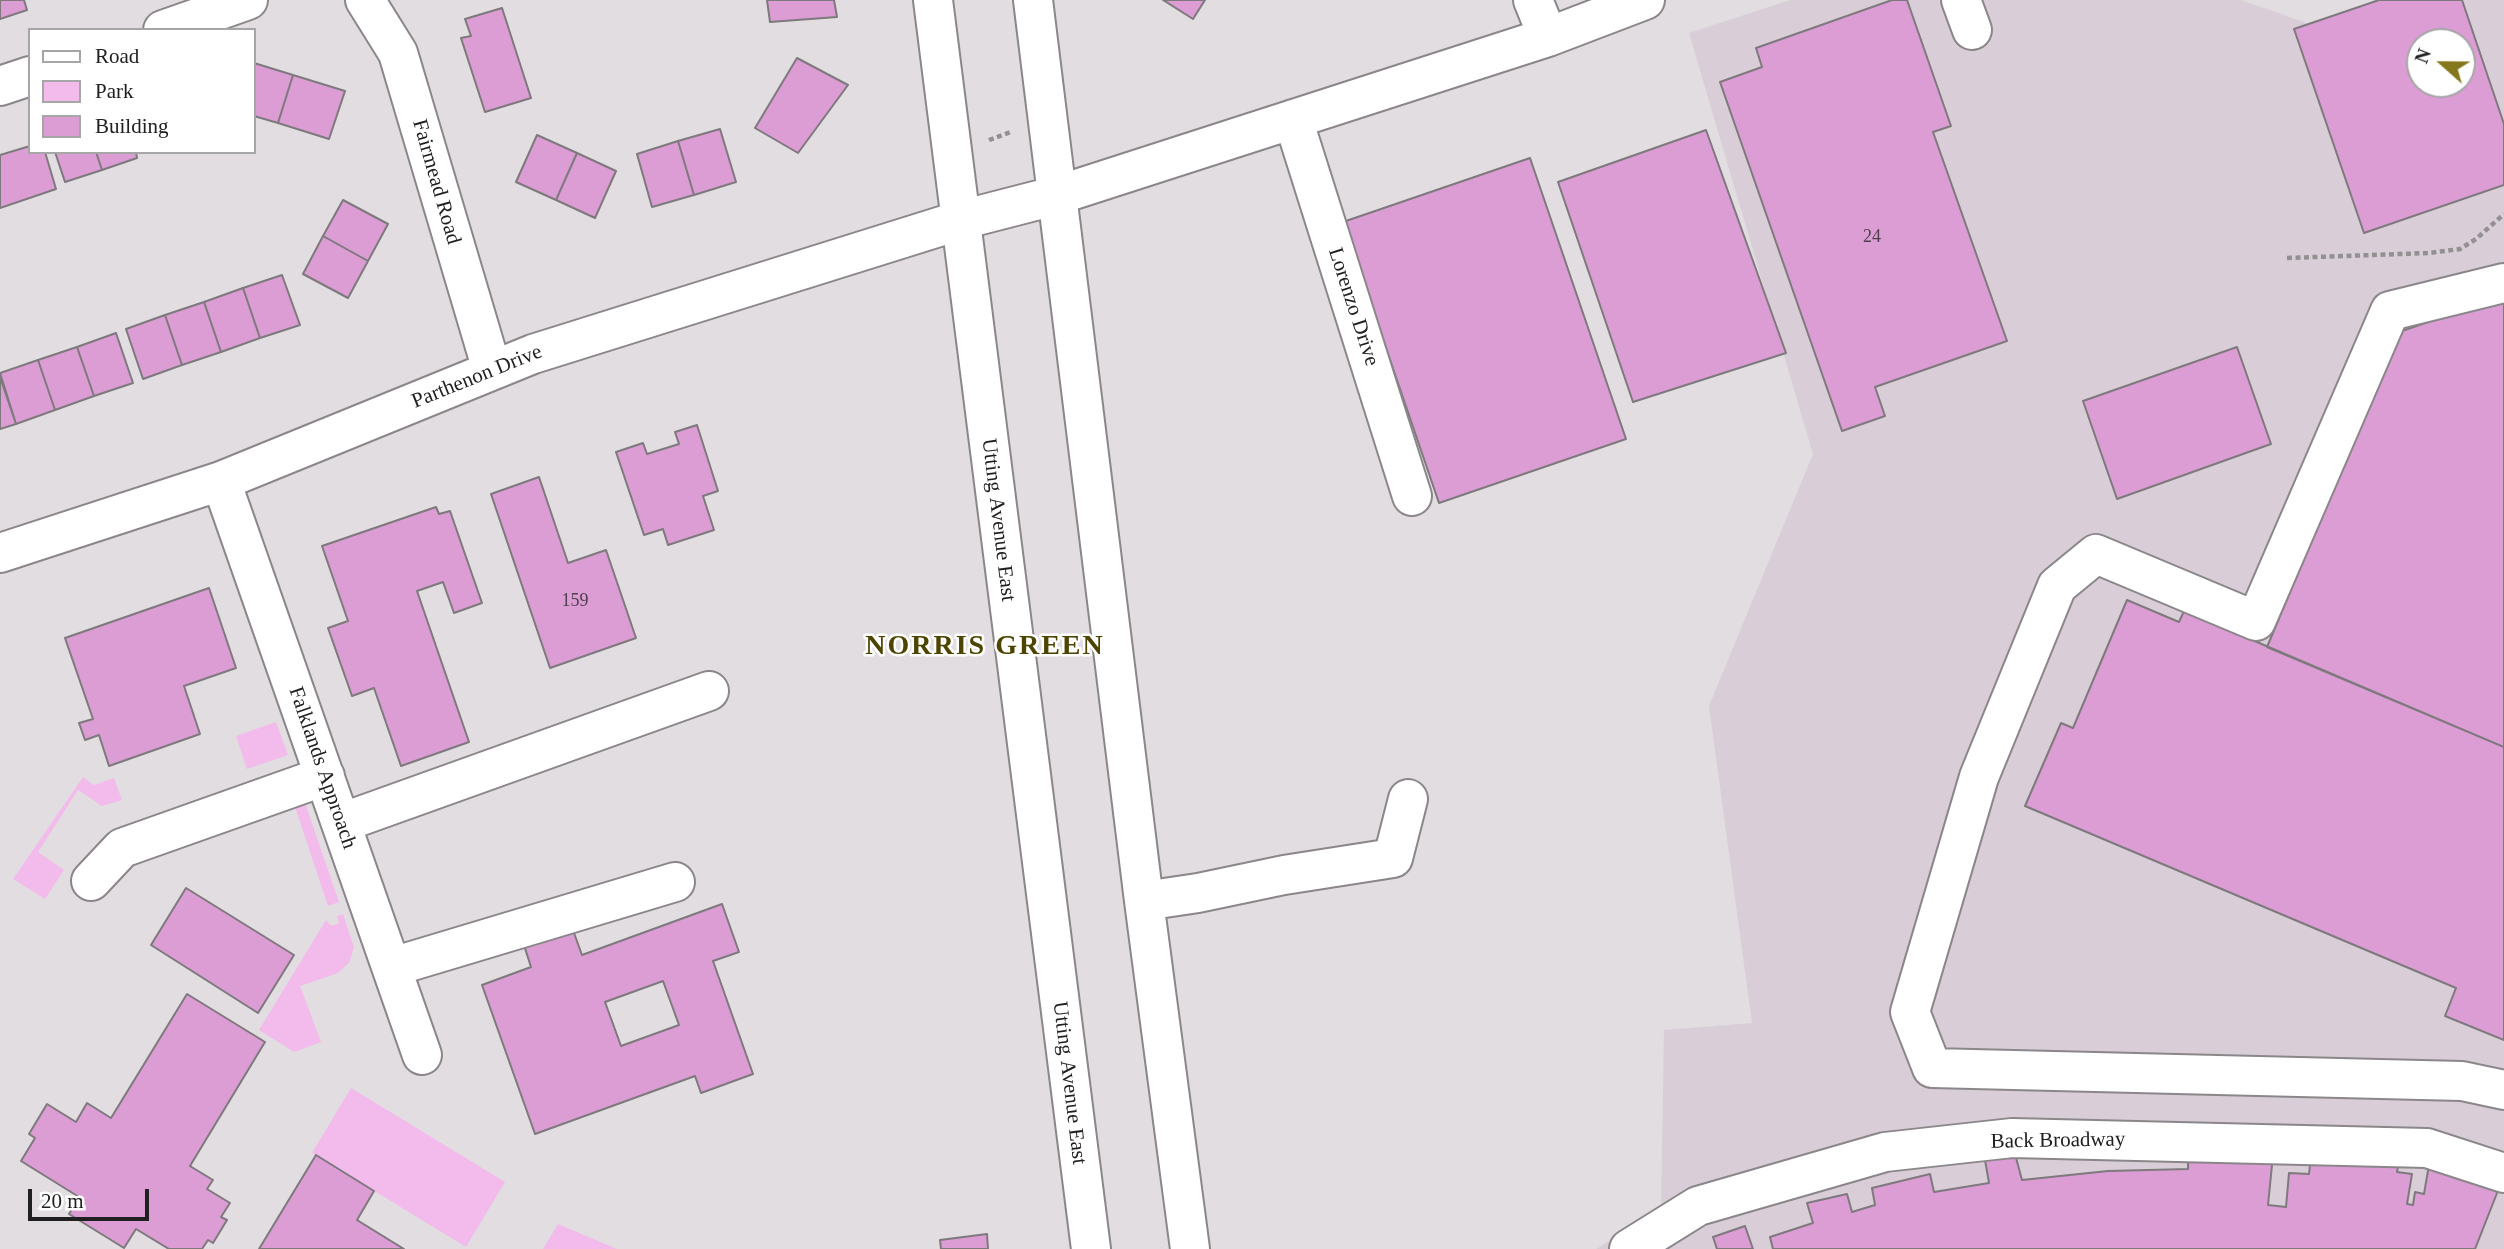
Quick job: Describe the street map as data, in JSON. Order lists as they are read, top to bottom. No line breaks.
{"streets":{"street":["Fairmead Road","Lorenzo Drive","Parthenon Drive","Utting Avenue East","Falklands Approach","Back Broadway"]},"crossings":[["Fairmead Road","Parthenon Drive"],["Parthenon Drive","Utting Avenue East"],["Parthenon Drive","Falklands Approach"]],"districts":["NORRIS GREEN"],"house_numbers":["24","159"],"legend":["Road","Park","Building"],"scale_bar":"20 m","north":"left"}
